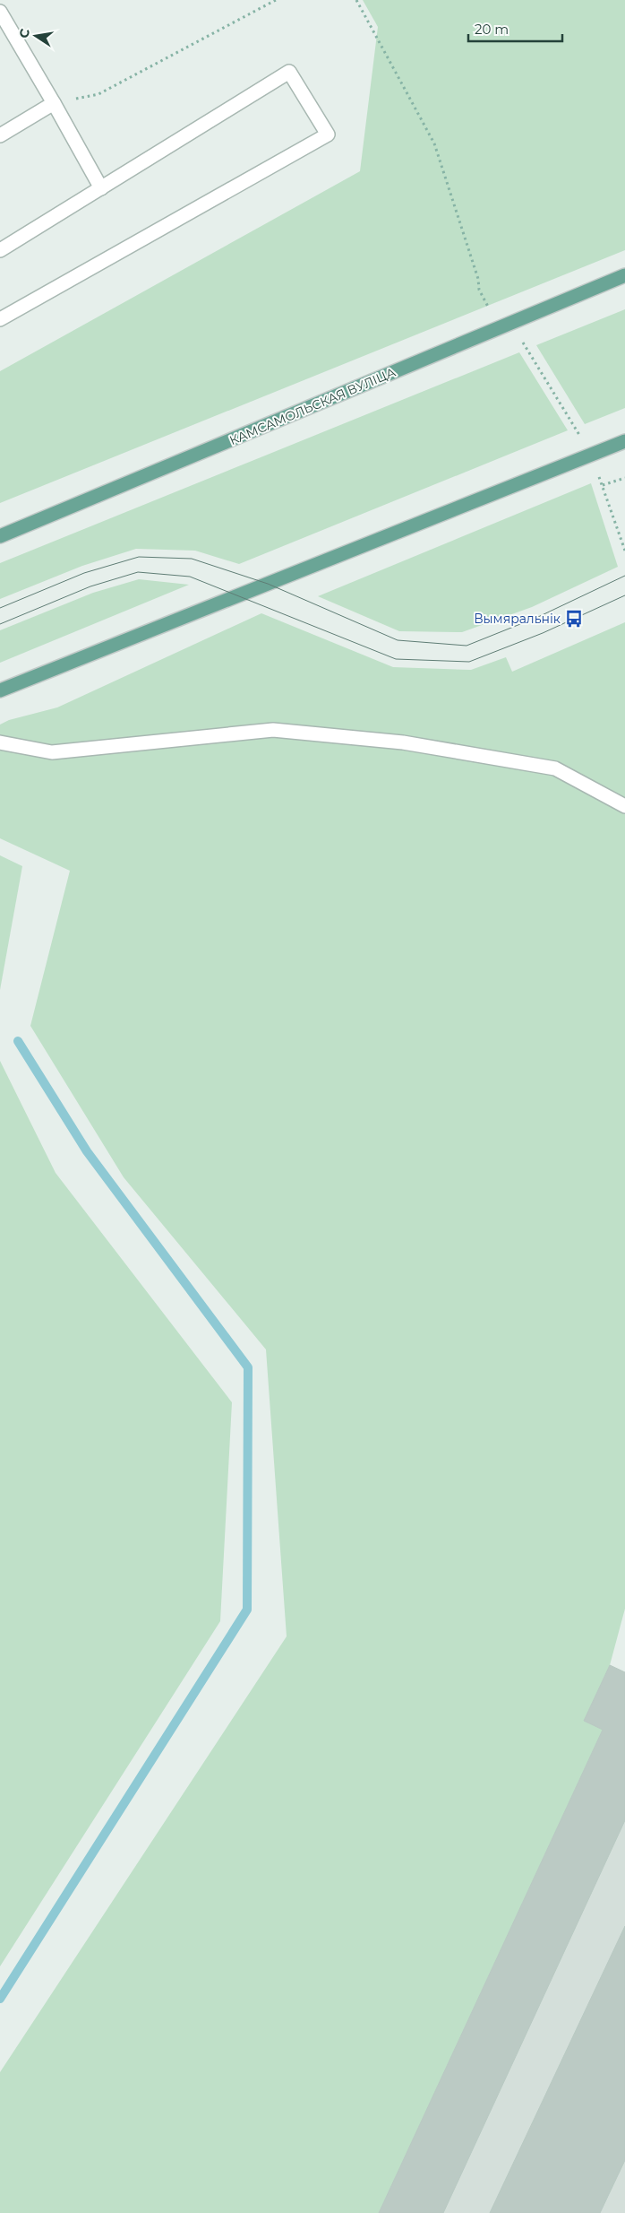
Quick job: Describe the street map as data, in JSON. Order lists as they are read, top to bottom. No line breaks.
{"streets":{"main road":["КАМСАМОЛЬСКАЯ ВУЛІЦА"]},"places":{"bus stop":["Вымяральнік"]},"scale_bar":"20 m","north":"left"}
